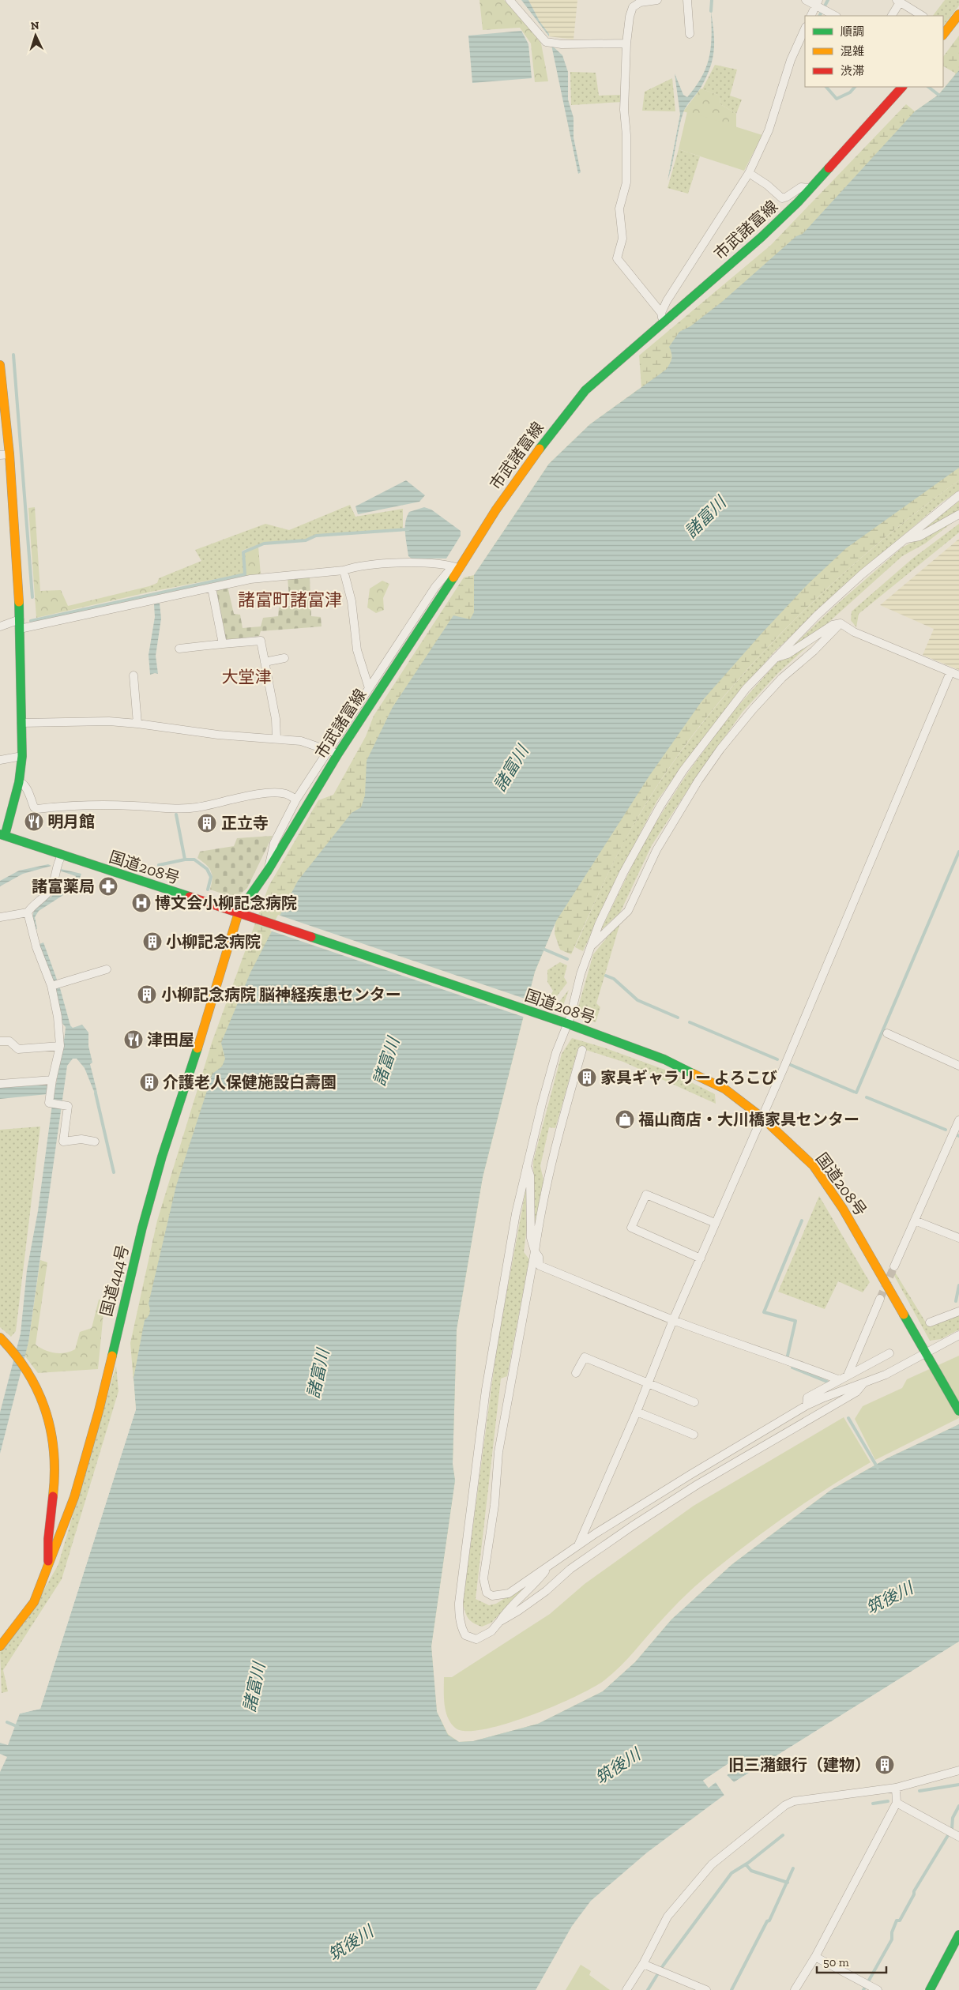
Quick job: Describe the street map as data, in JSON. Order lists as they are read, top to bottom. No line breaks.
{"streets":{"main road":["市武諸富線","国道208号","国道444号"]},"crossings":[["市武諸富線","国道208号"],["市武諸富線","国道444号"],["国道208号","国道444号"]],"districts":["諸富町諸富津","大堂津"],"water":["諸富川","筑後川"],"places":{"restaurant":["明月館","津田屋"],"building":["正立寺","小柳記念病院","小柳記念病院 脳神経疾患センター","家具ギャラリー よろこび","介護老人保健施設白壽園","旧三潴銀行（建物）"],"pharmacy":["諸富薬局"],"hospital":["博文会小柳記念病院"],"shop":["福山商店・大川橋家具センター"]},"legend":["順調","混雑","渋滞"],"scale_bar":"50 m","north":"top"}
